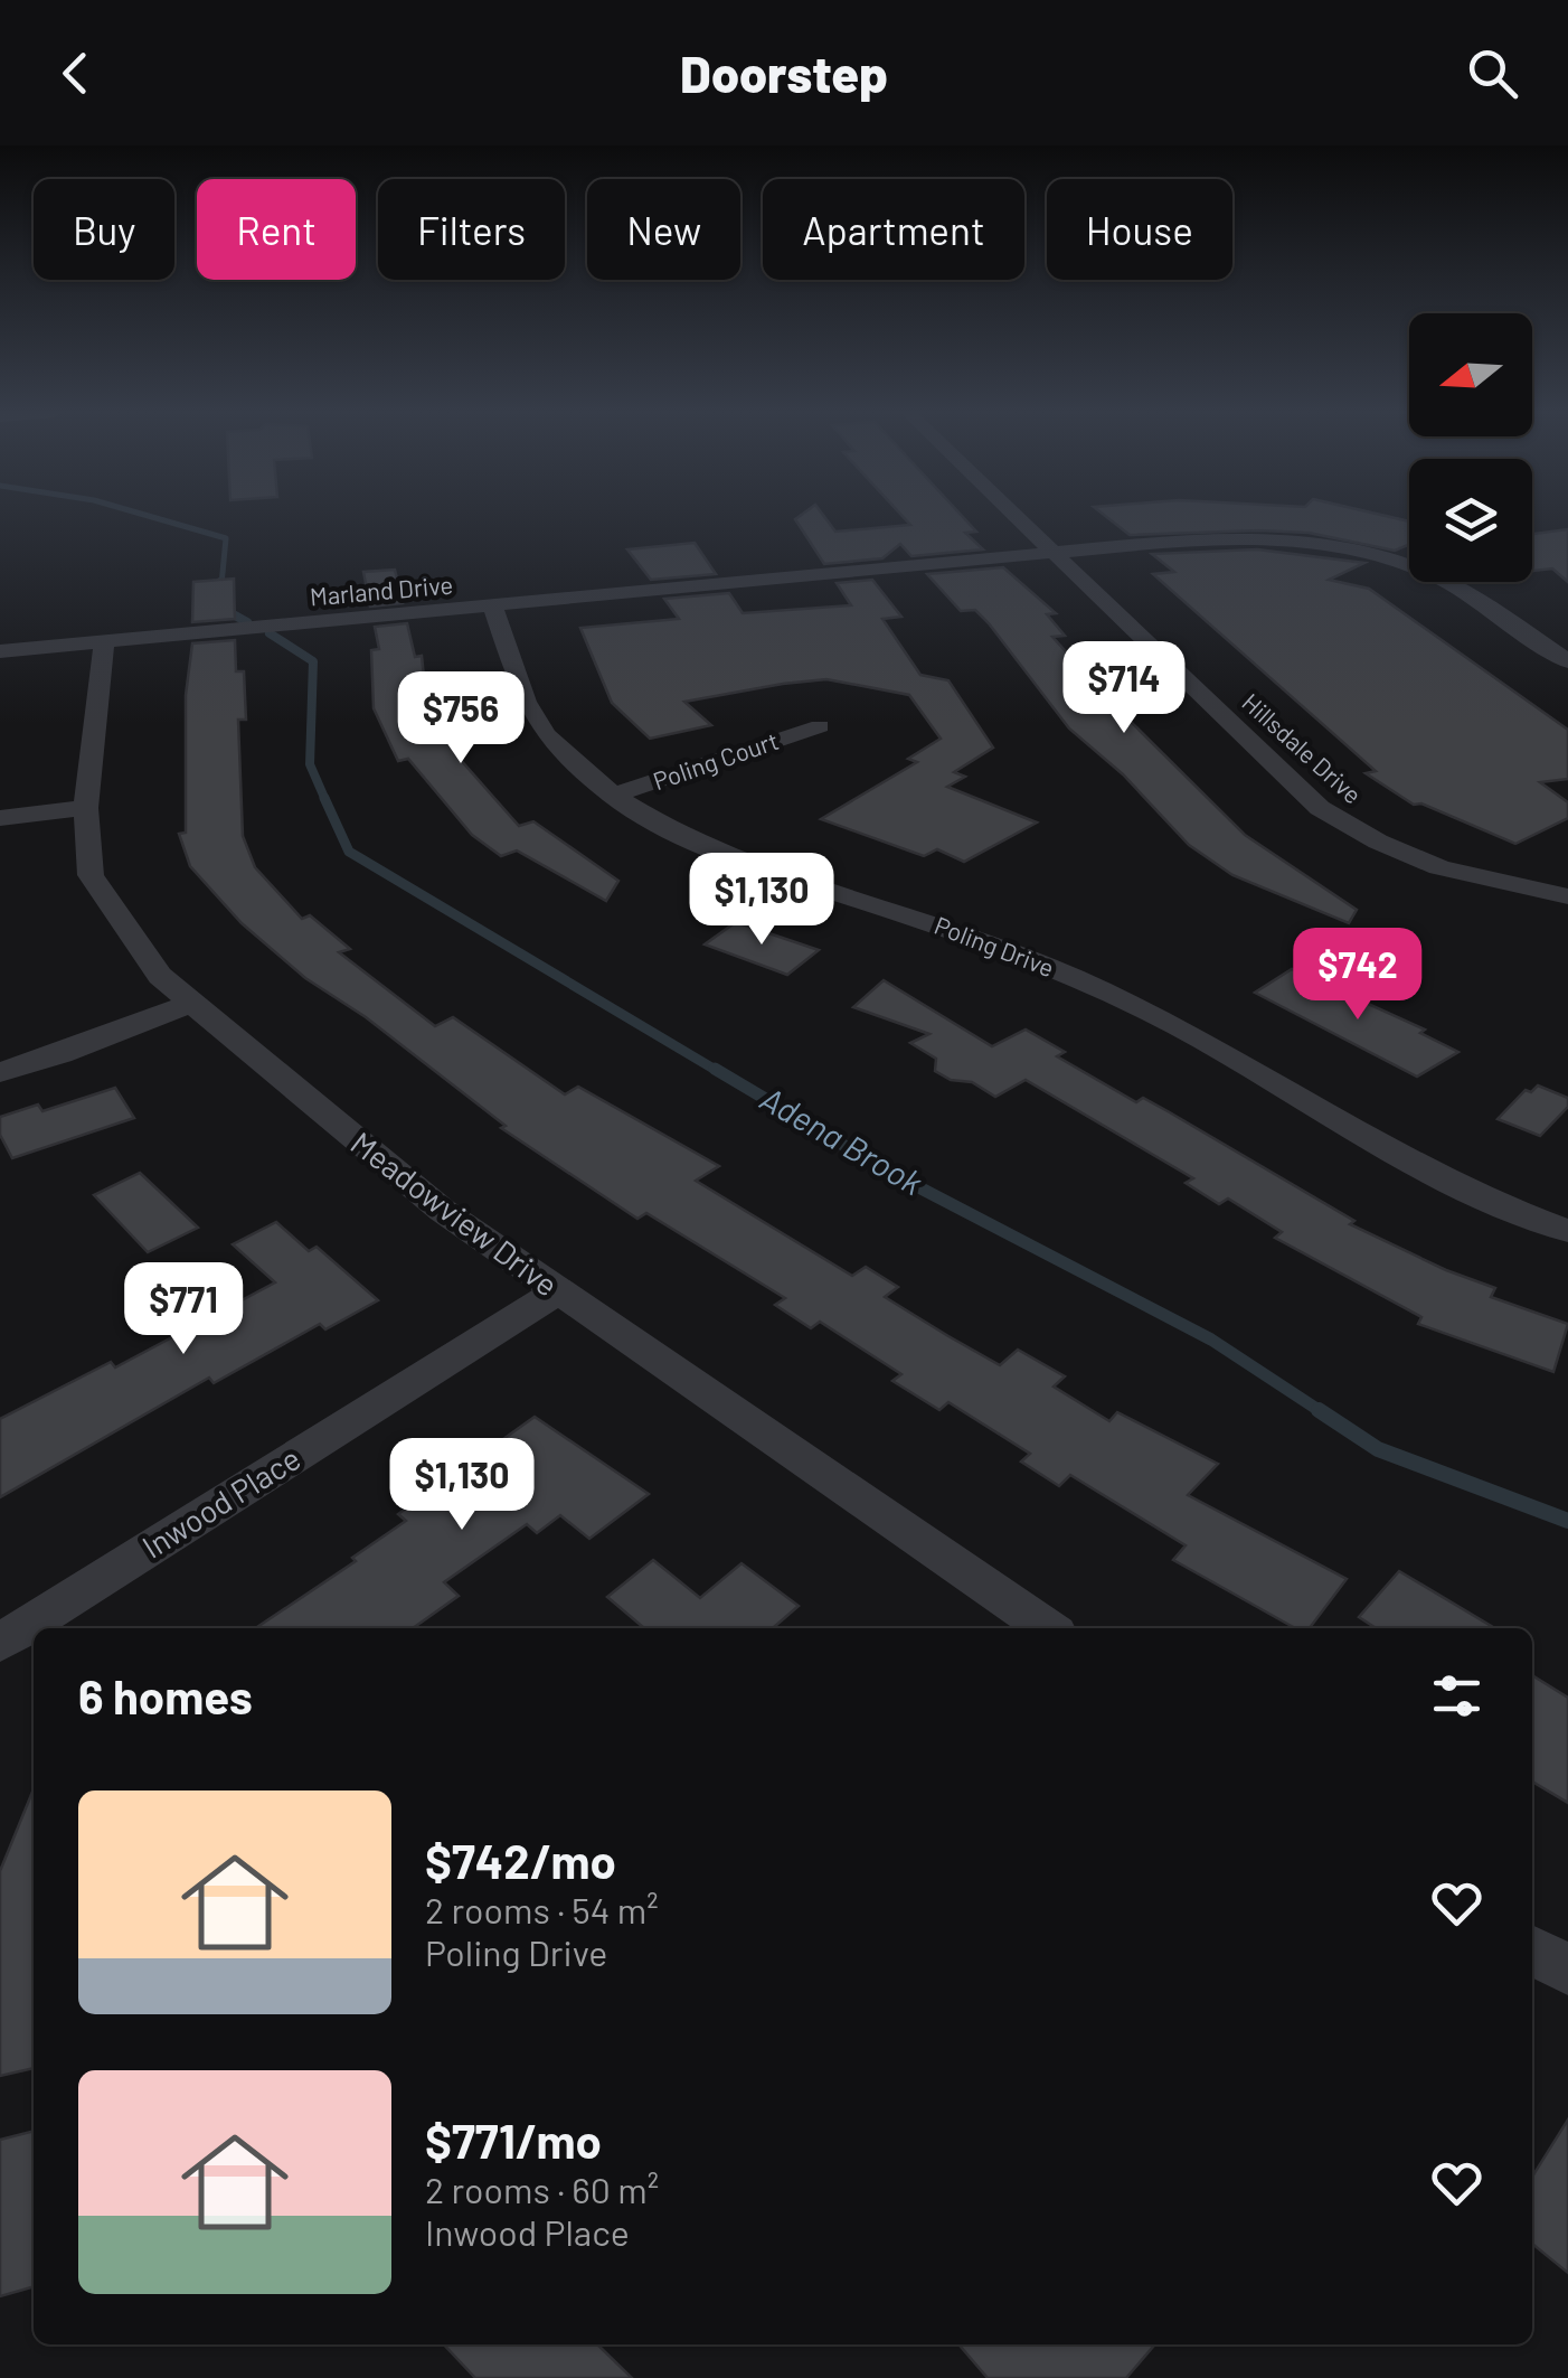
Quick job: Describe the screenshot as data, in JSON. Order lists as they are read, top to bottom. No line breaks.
{"streets":{"street":["Marland Drive","Hillsdale Drive","Poling Court","Poling Drive","Meadowview Drive","Inwood Place"]},"crossings":[["Marland Drive","Hillsdale Drive"],["Marland Drive","Poling Drive"],["Marland Drive","Meadowview Drive"],["Poling Court","Poling Drive"],["Meadowview Drive","Inwood Place"]],"water":["Adena Brook"],"north":"left","page":{"header":"Doorstep","chip":["Buy","Rent","Filters","New","Apartment","House"],"price":["$714","$756","$1,130","$742","$771","$1,130"],"heading":"6 homes","list":[{"name":"$742/mo","note":"2 rooms · 54 m² · Poling Drive"},{"name":"$771/mo","note":"2 rooms · 60 m² · Inwood Place"}]}}
